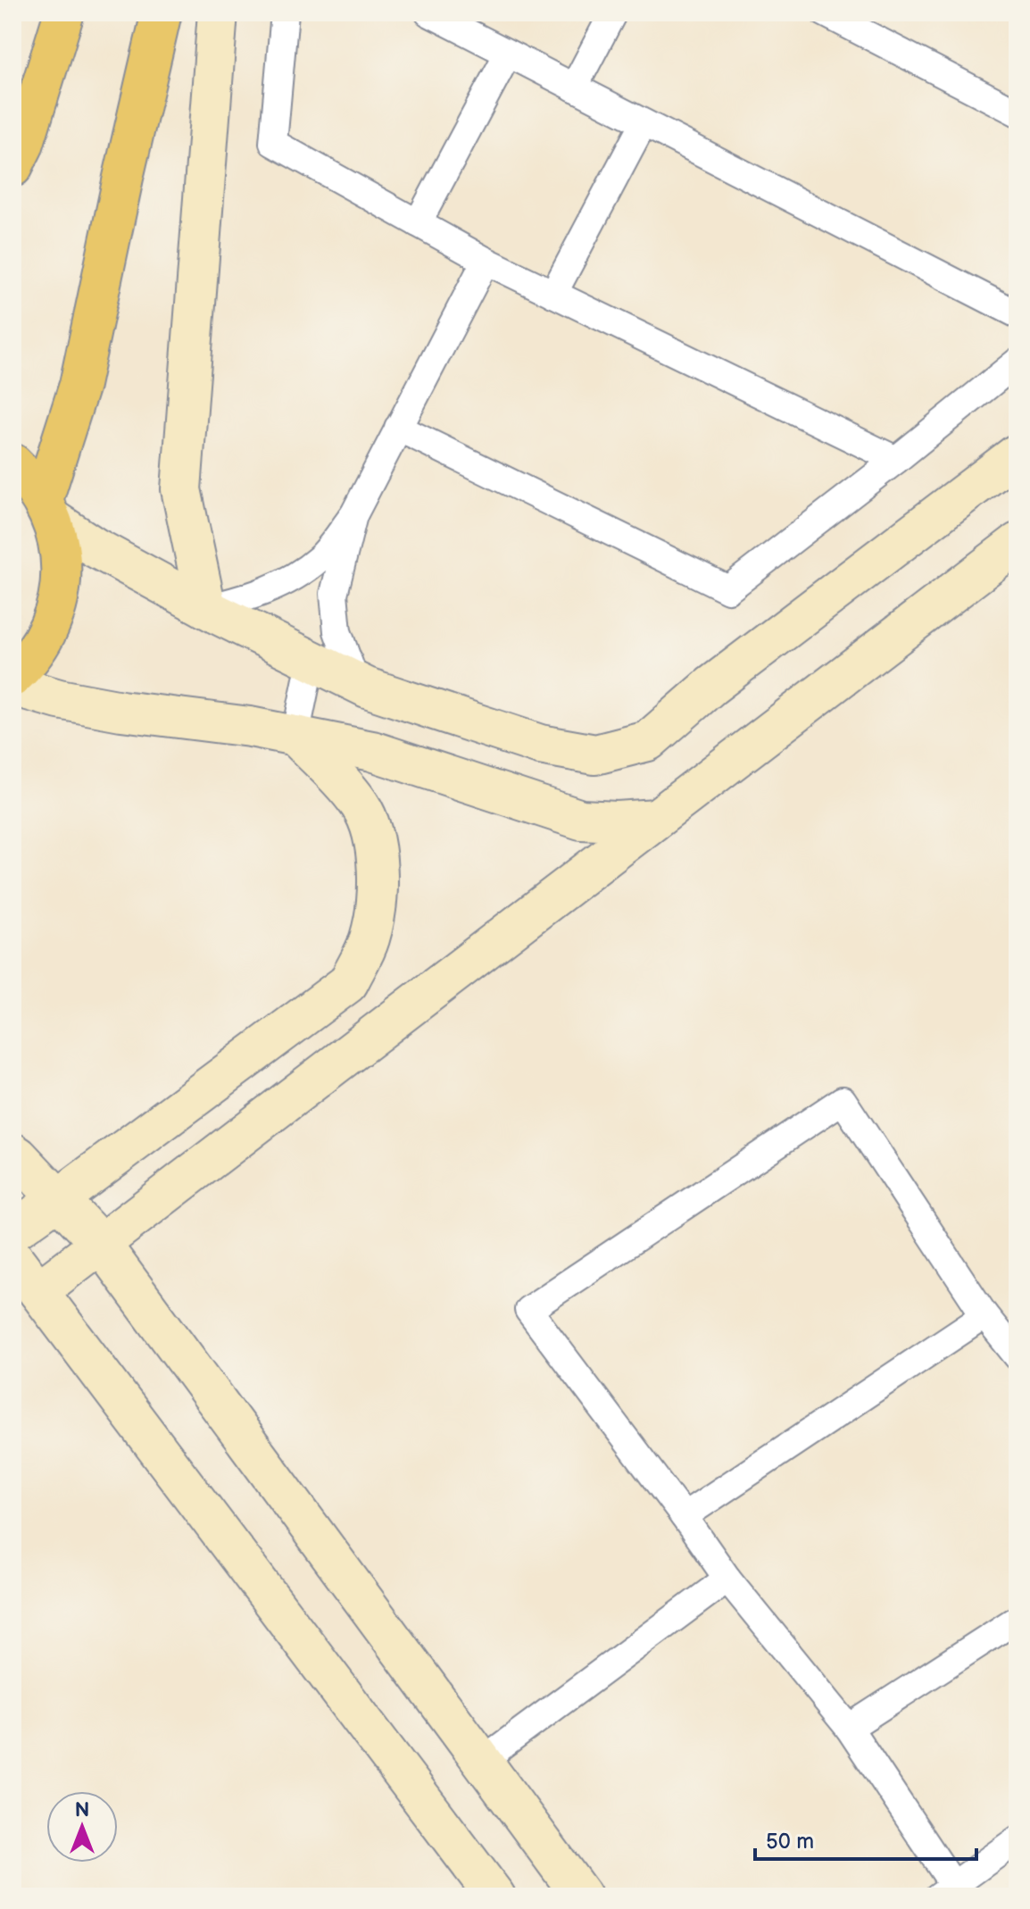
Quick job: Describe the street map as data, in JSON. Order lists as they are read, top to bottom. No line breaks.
{"scale_bar":"50 m","north":"top"}
